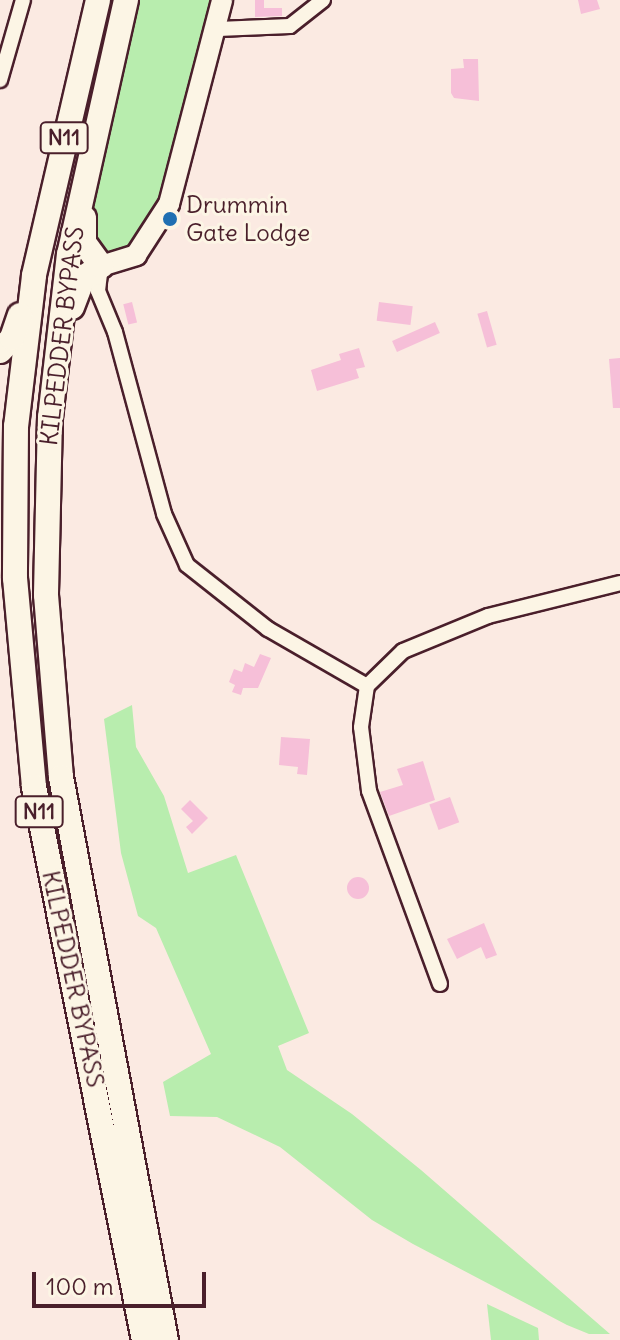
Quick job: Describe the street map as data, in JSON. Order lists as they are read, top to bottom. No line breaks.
{"streets":{"highway":["N11","KILPEDDER BYPASS"]},"crossings":[["N11","KILPEDDER BYPASS"]],"places":["Drummin Gate Lodge"],"scale_bar":"100 m"}
